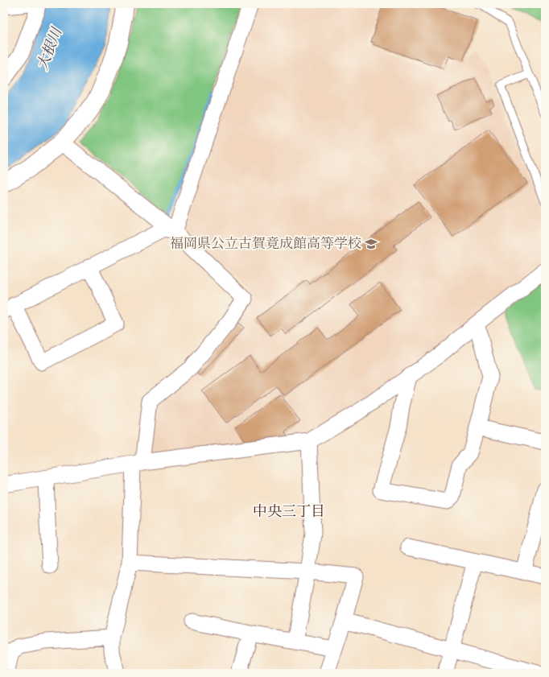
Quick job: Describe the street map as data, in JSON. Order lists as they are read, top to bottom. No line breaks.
{"districts":["中央三丁目"],"water":["大根川"],"places":{"school or university":["福岡県公立古賀竟成館高等学校"]}}
